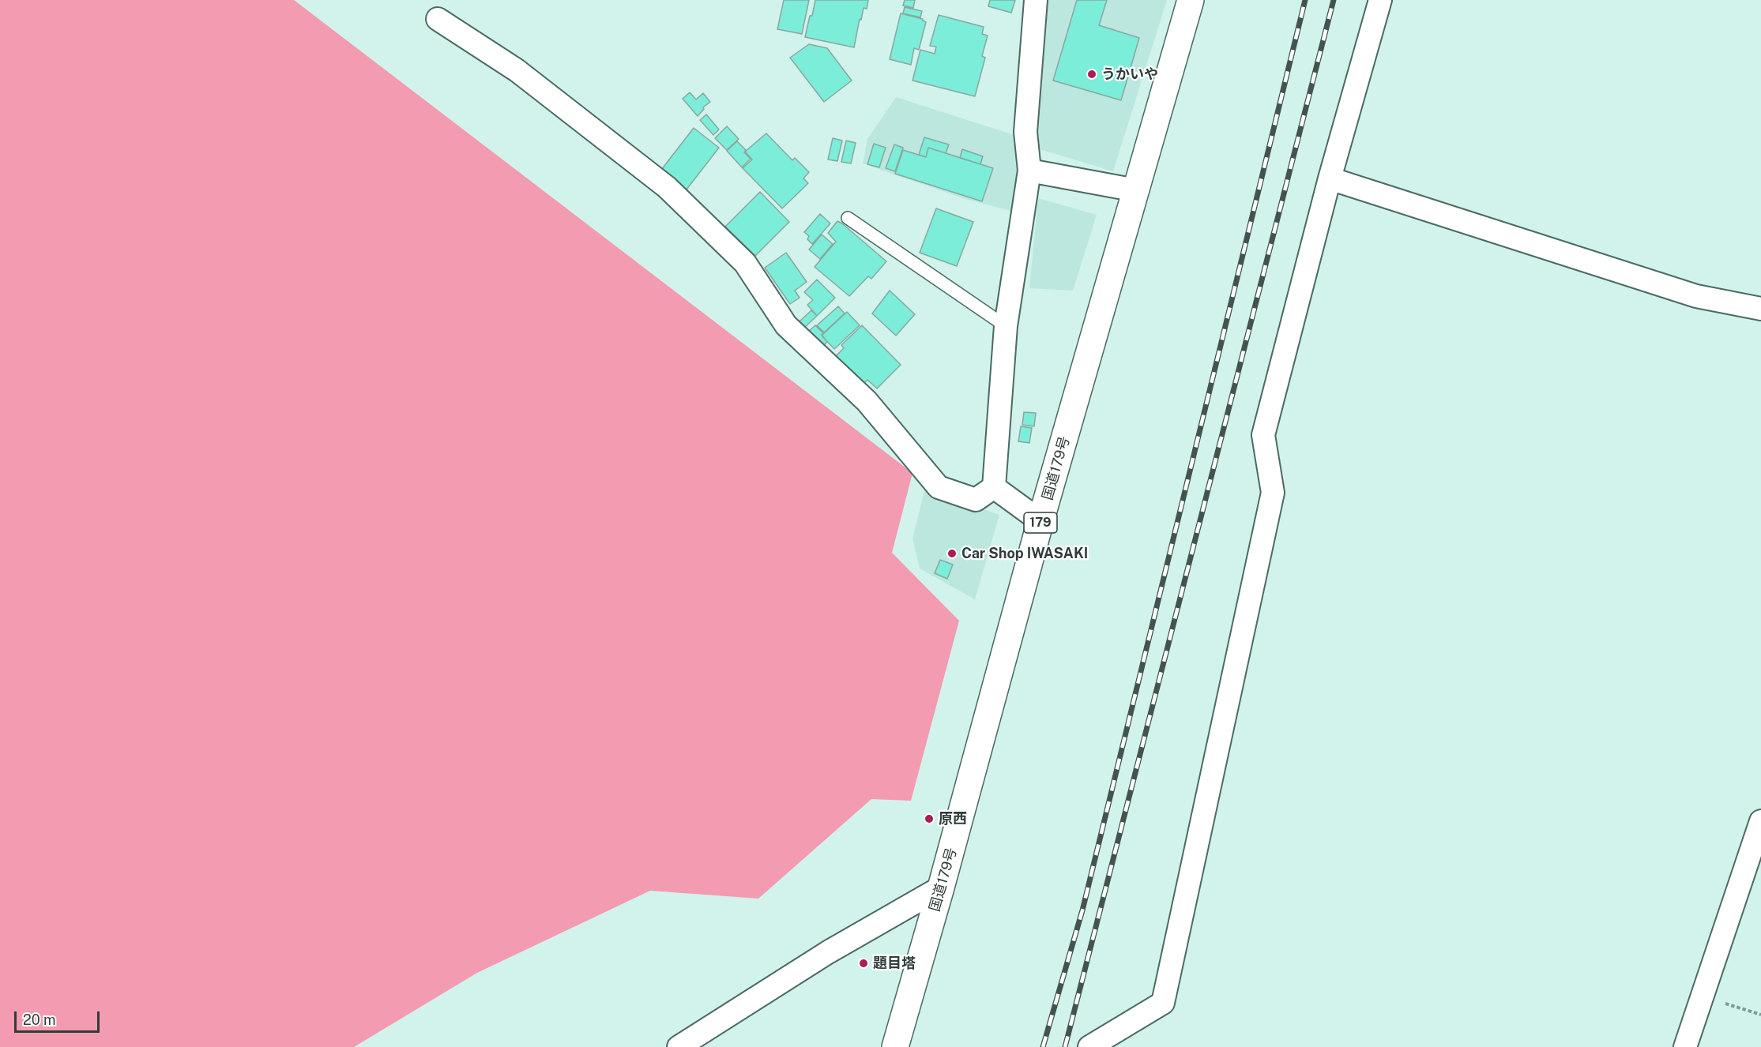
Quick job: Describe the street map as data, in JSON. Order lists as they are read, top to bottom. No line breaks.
{"streets":{"highway":["国道179号","179"]},"places":["うかいや","Car Shop IWASAKI","原西","題目塔"],"scale_bar":"20 m"}
